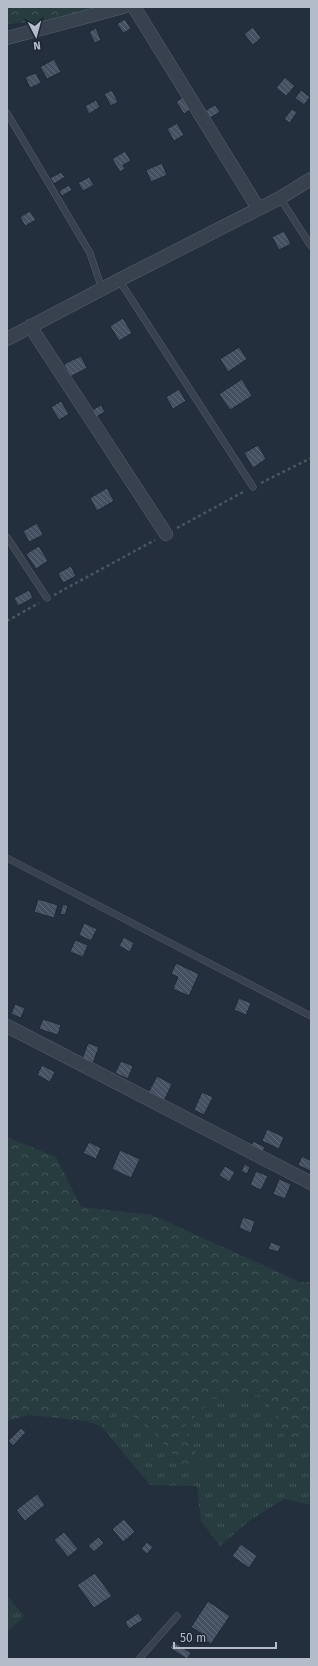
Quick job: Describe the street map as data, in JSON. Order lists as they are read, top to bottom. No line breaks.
{"scale_bar":"50 m","north":"bottom"}
